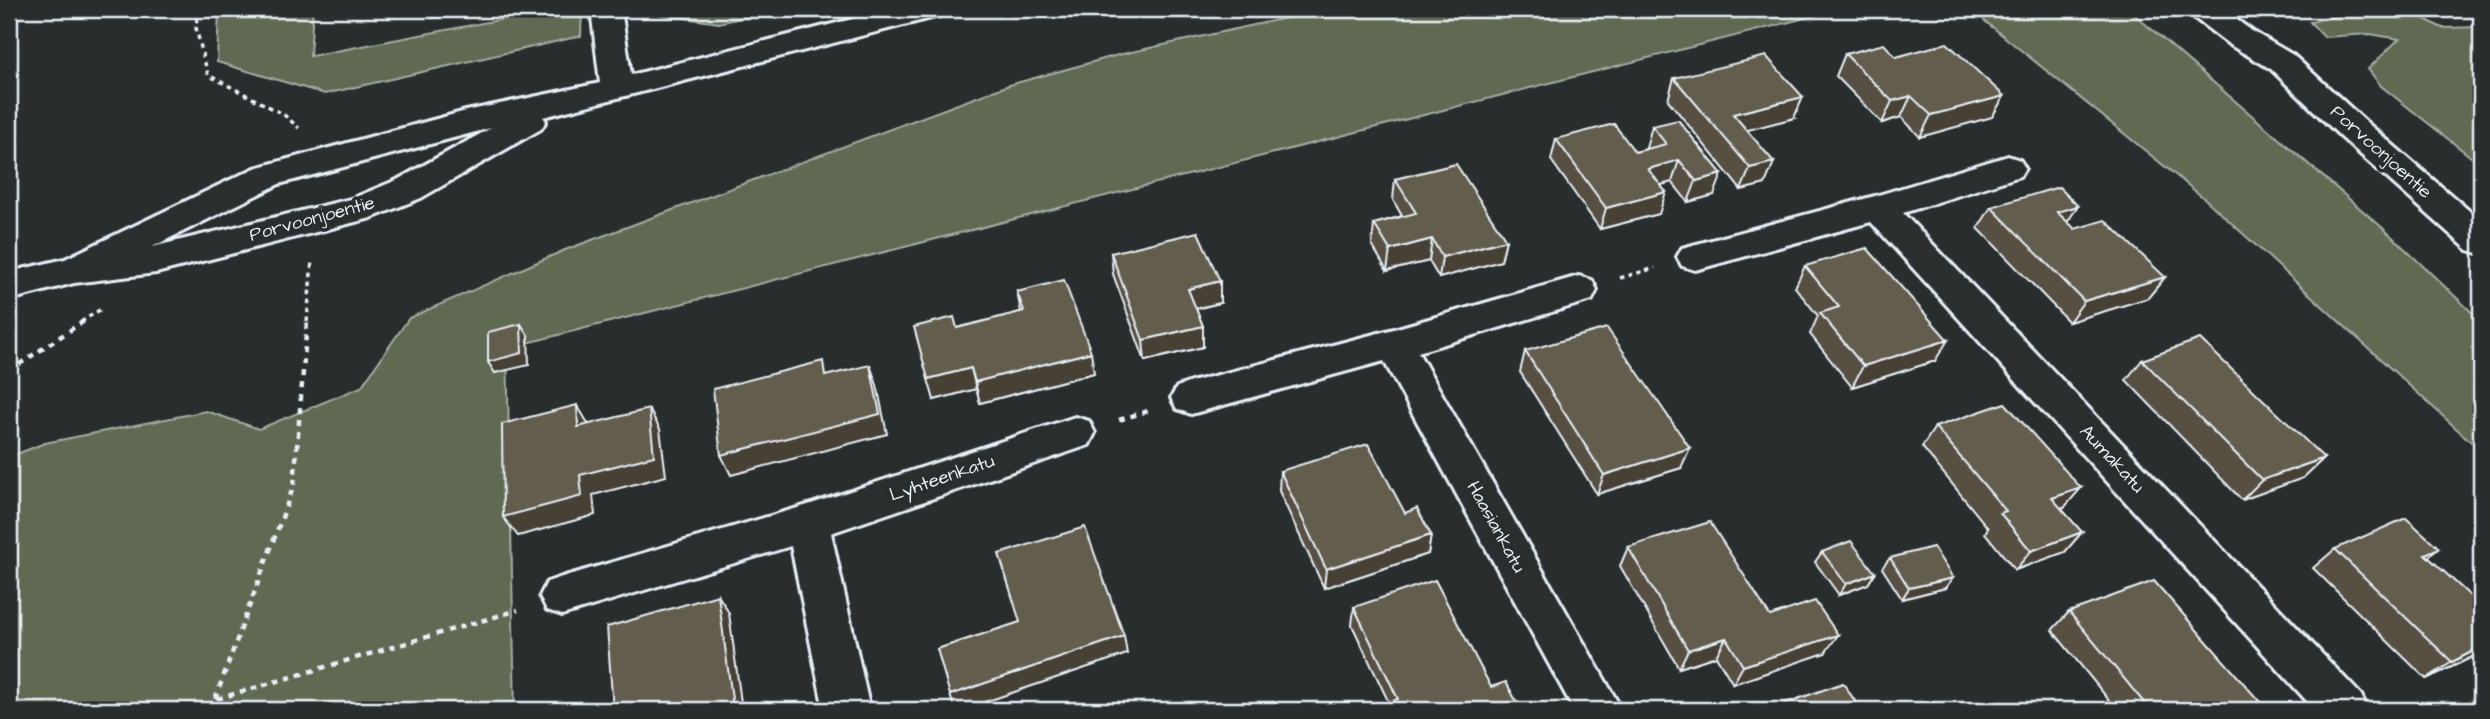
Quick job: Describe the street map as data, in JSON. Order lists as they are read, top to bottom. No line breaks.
{"streets":{"street":["Porvoonjoentie","Aumakatu","Lyhteenkatu","Haasiankatu"]}}
